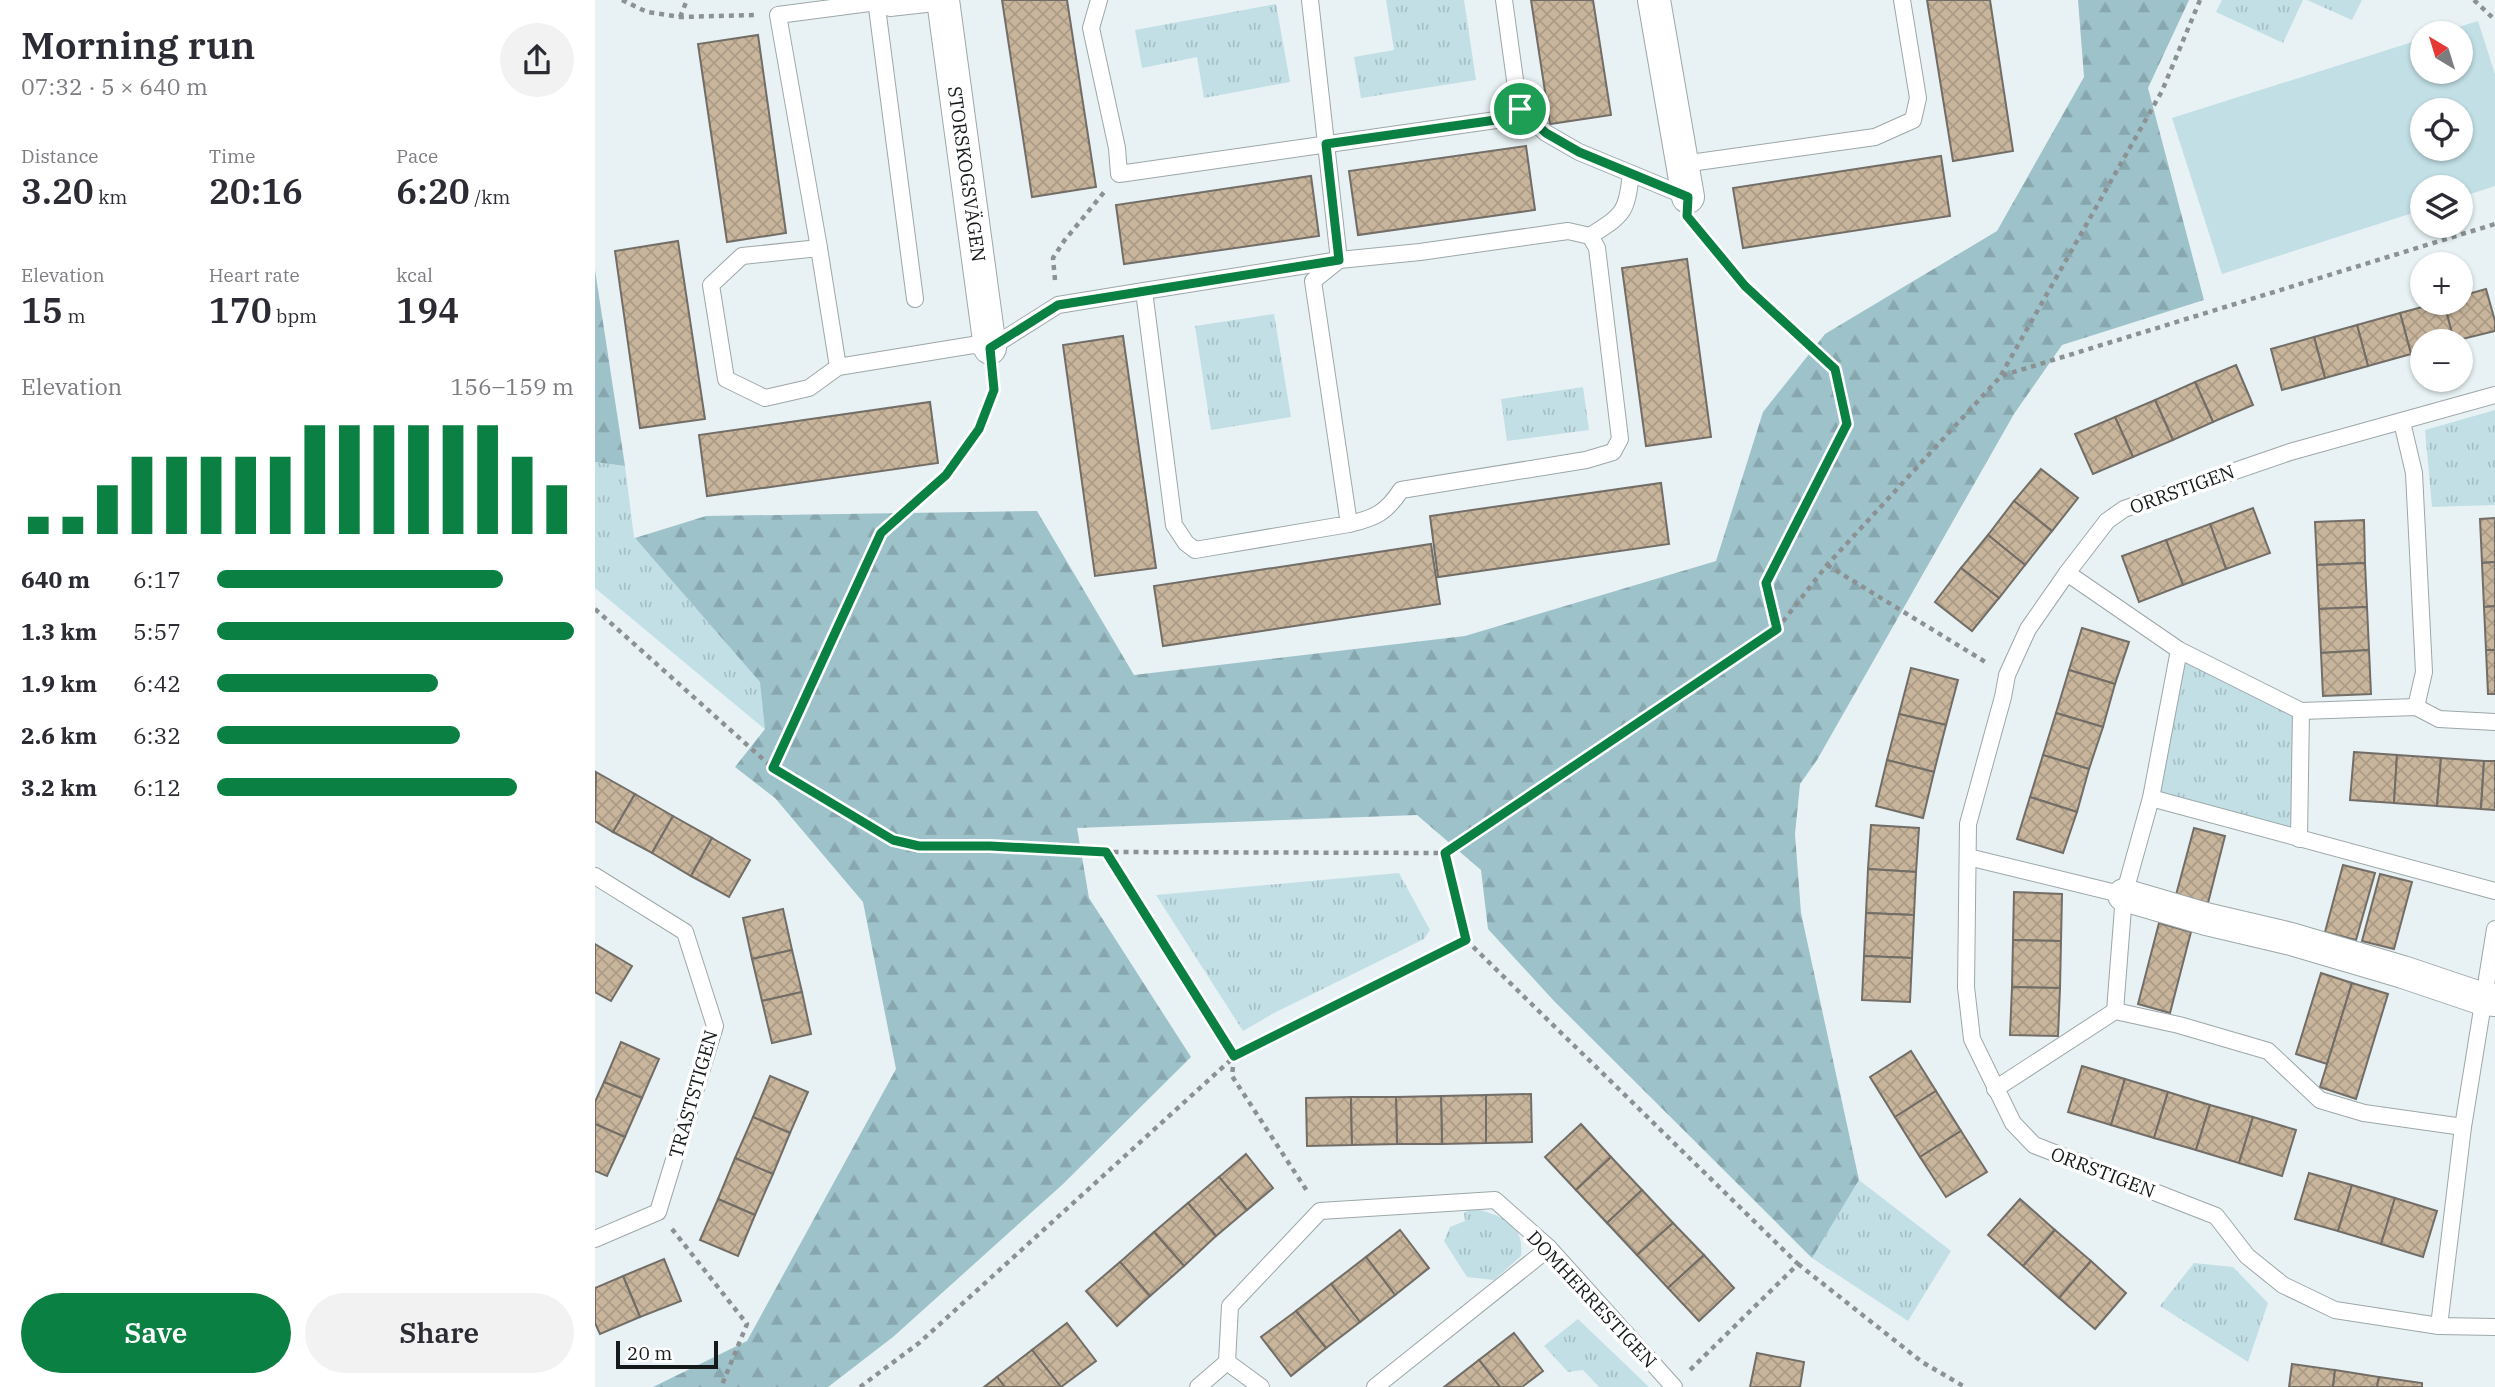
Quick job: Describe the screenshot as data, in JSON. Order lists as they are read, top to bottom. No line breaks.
{"streets":{"street":["STORSKOGSVÄGEN"],"lane":["ORRSTIGEN","TRASTSTIGEN","DOMHERRESTIGEN"]},"scale_bar":"20 m","north":"top left","page":{"heading":["Morning run","07:32 · 5 × 640 m"],"map_buttons":["+","−"],"stats":[["Distance","3.20 km"],["Time","20:16"],["Pace","6:20 /km"],["Elevation","15 m"],["Heart rate","170 bpm"],["kcal","194"]],"chart":["Elevation","156–159 m"],"list":[{"name":"640 m","note":"6:17"},{"name":"1.3 km","note":"5:57"},{"name":"1.9 km","note":"6:42"},{"name":"2.6 km","note":"6:32"},{"name":"3.2 km","note":"6:12"}],"buttons":["Save","Share"],"scale":"20 m"}}
